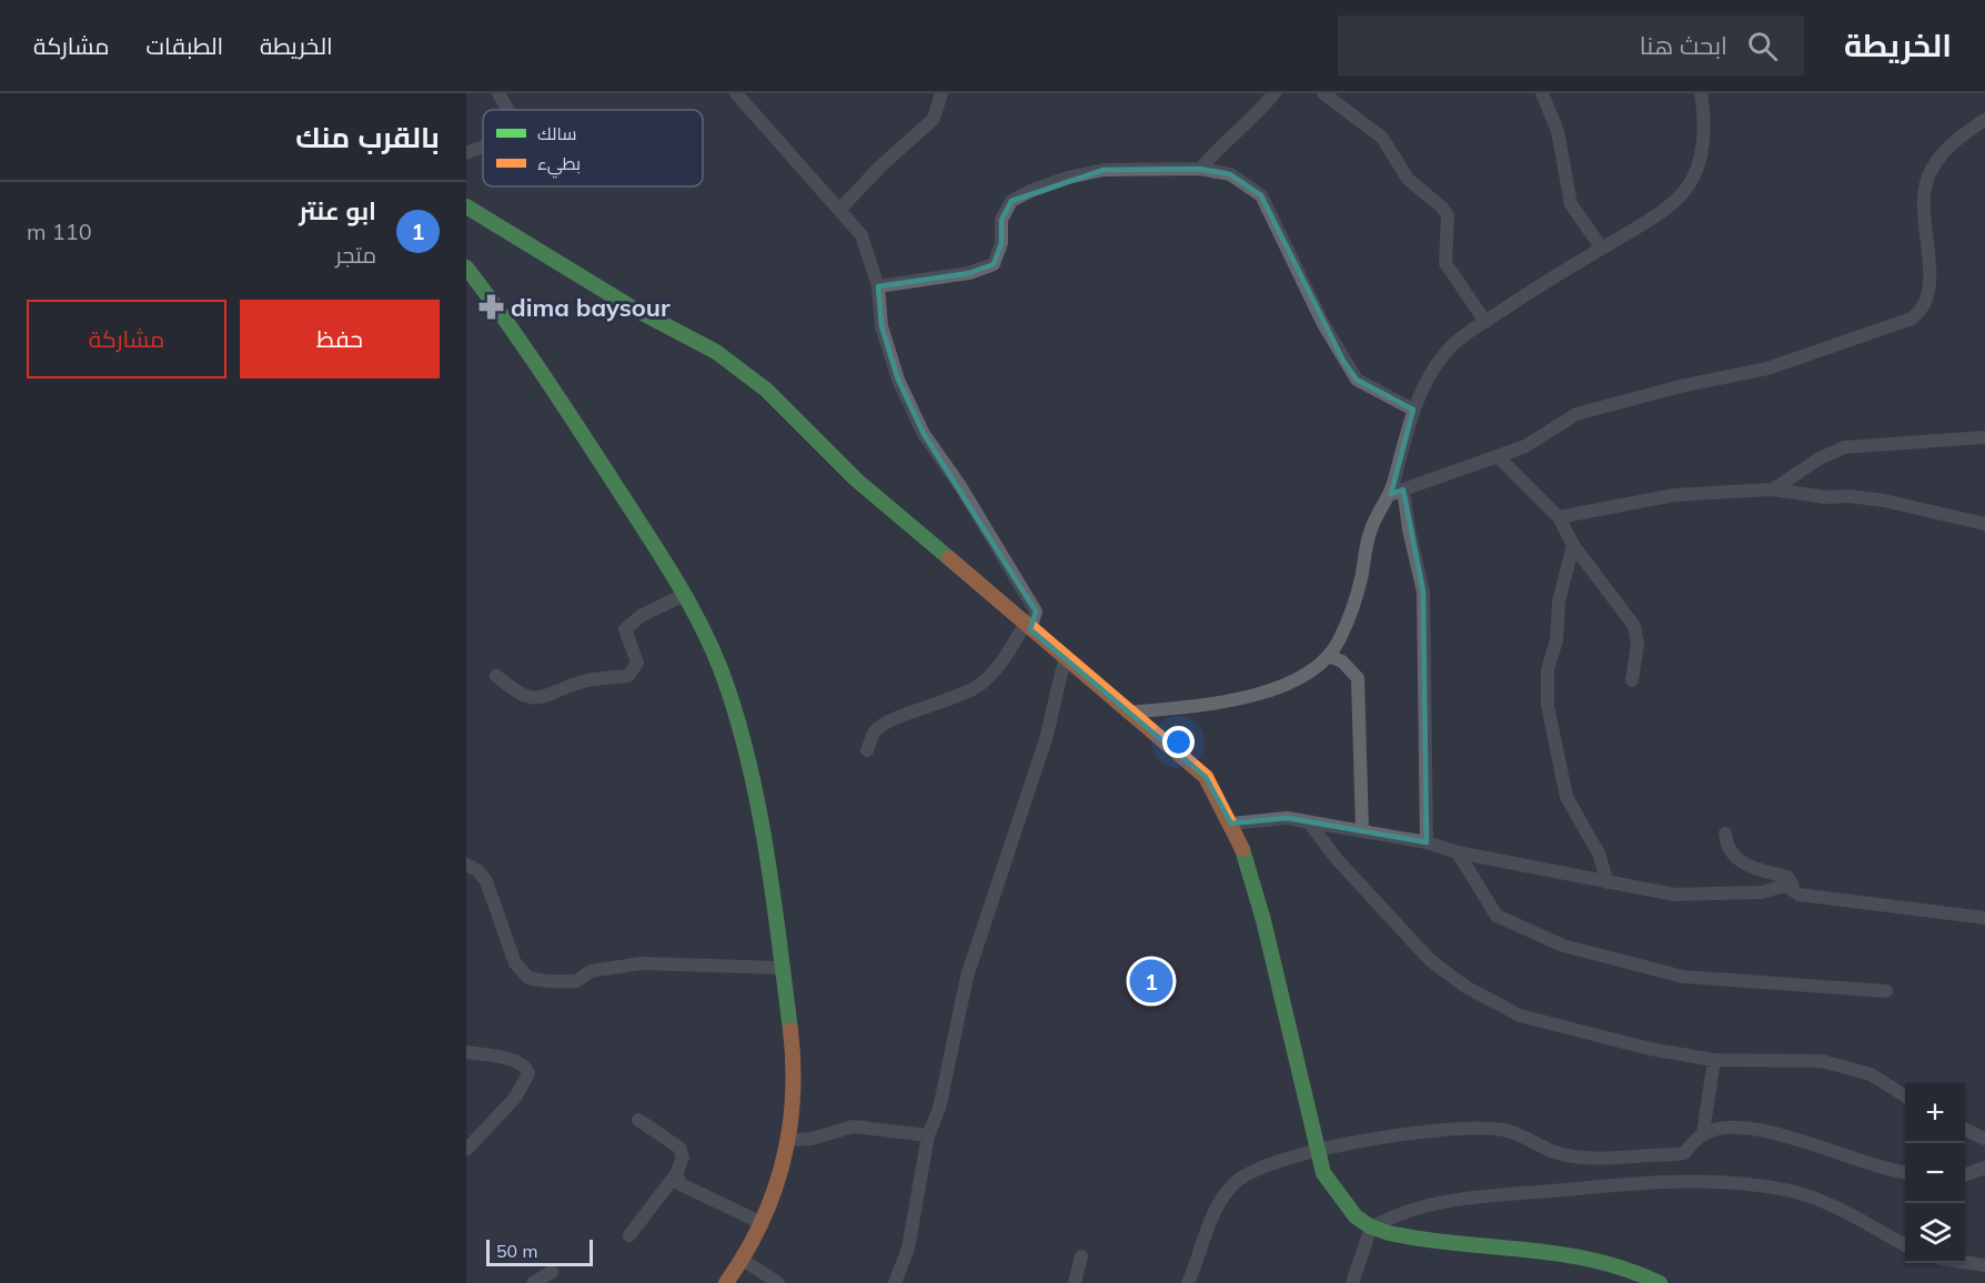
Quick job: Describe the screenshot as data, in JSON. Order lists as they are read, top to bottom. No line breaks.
{"places":{"pharmacy":["dima baysour"]},"legend":["سالك","بطيء"],"scale_bar":"50 m","page":{"header":"الخريطة","search":"ابحث هنا","nav":["الخريطة","الطبقات","مشاركة"],"heading":"بالقرب منك","list":[{"mark":"1","name":"ابو عنتر","note":"متجر","value":"110 m"}],"buttons":["حفظ","مشاركة"],"pins":"1","map_buttons":["+","−"],"scale":"50 m"}}
